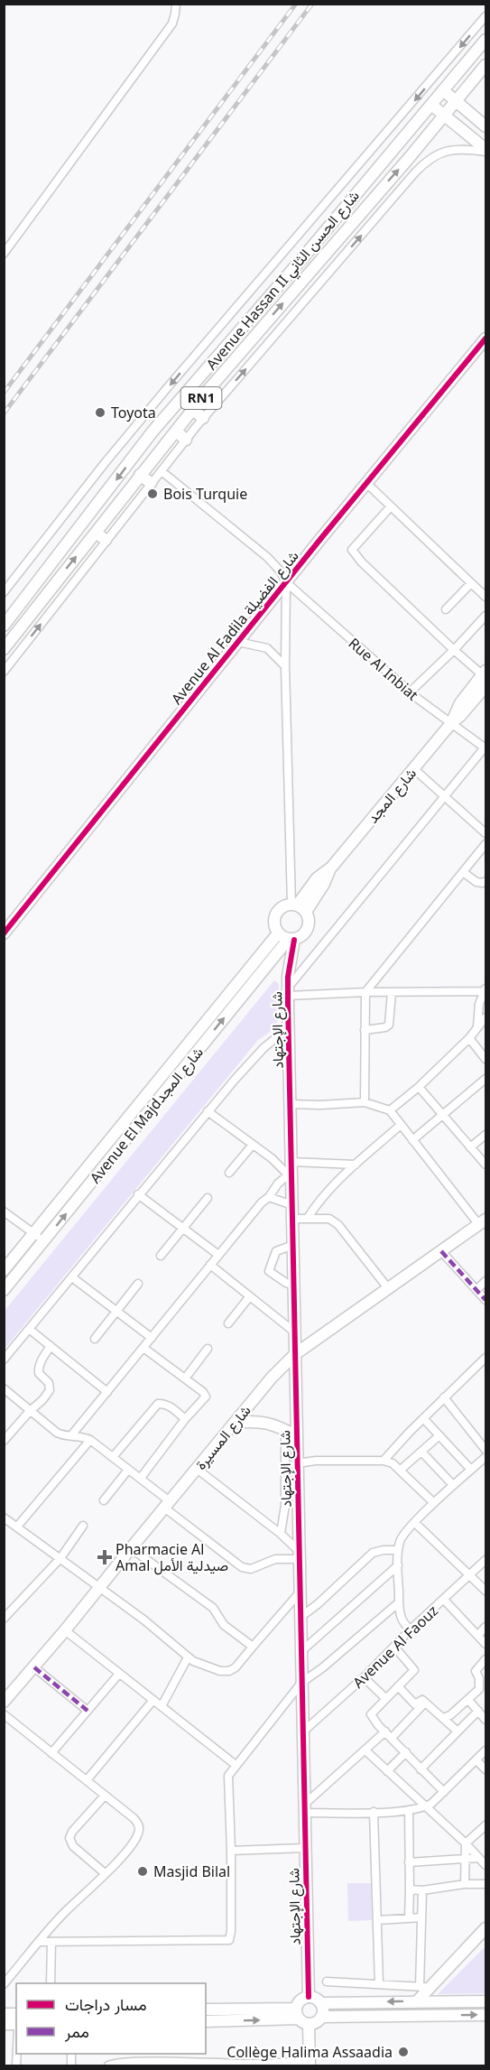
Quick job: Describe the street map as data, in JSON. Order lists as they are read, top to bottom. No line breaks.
{"streets":{"main road":["Avenue Hassan II شارع الحسن الثاني","RN1","Avenue Al Fadila شارع الفضيلة","شارع المجد","شارع الإجتهاد","Avenue El Majdشارع المجد","شارع المسيرة"],"street":["Rue Al Inbiat","Avenue Al Faouz"]},"crossings":[["Avenue Al Fadila شارع الفضيلة","Rue Al Inbiat"],["Rue Al Inbiat","شارع المجد"],["شارع المجد","شارع الإجتهاد"],["شارع المجد","Avenue El Majdشارع المجد"],["شارع الإجتهاد","Avenue El Majdشارع المجد"],["شارع الإجتهاد","شارع المسيرة"],["شارع الإجتهاد","Avenue Al Faouz"]],"places":{"other":["Toyota","Bois Turquie","Masjid Bilal","Collège Halima Assaadia"],"health":["Pharmacie Al Amal صيدلية الأمل"]},"legend":["مسار دراجات","ممر"]}
